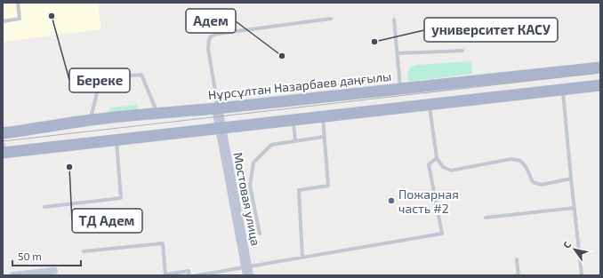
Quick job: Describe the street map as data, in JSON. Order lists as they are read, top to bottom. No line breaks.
{"streets":{"main road":["Нұрсұлтан Назарбаев даңғылы"],"street":["Мостовая улица"]},"crossings":[["Нұрсұлтан Назарбаев даңғылы","Мостовая улица"]],"places":["Береке","университет КАСУ","Адем","ТД Адем","Пожарная часть #2"],"scale_bar":"50 m","north":"top left"}
